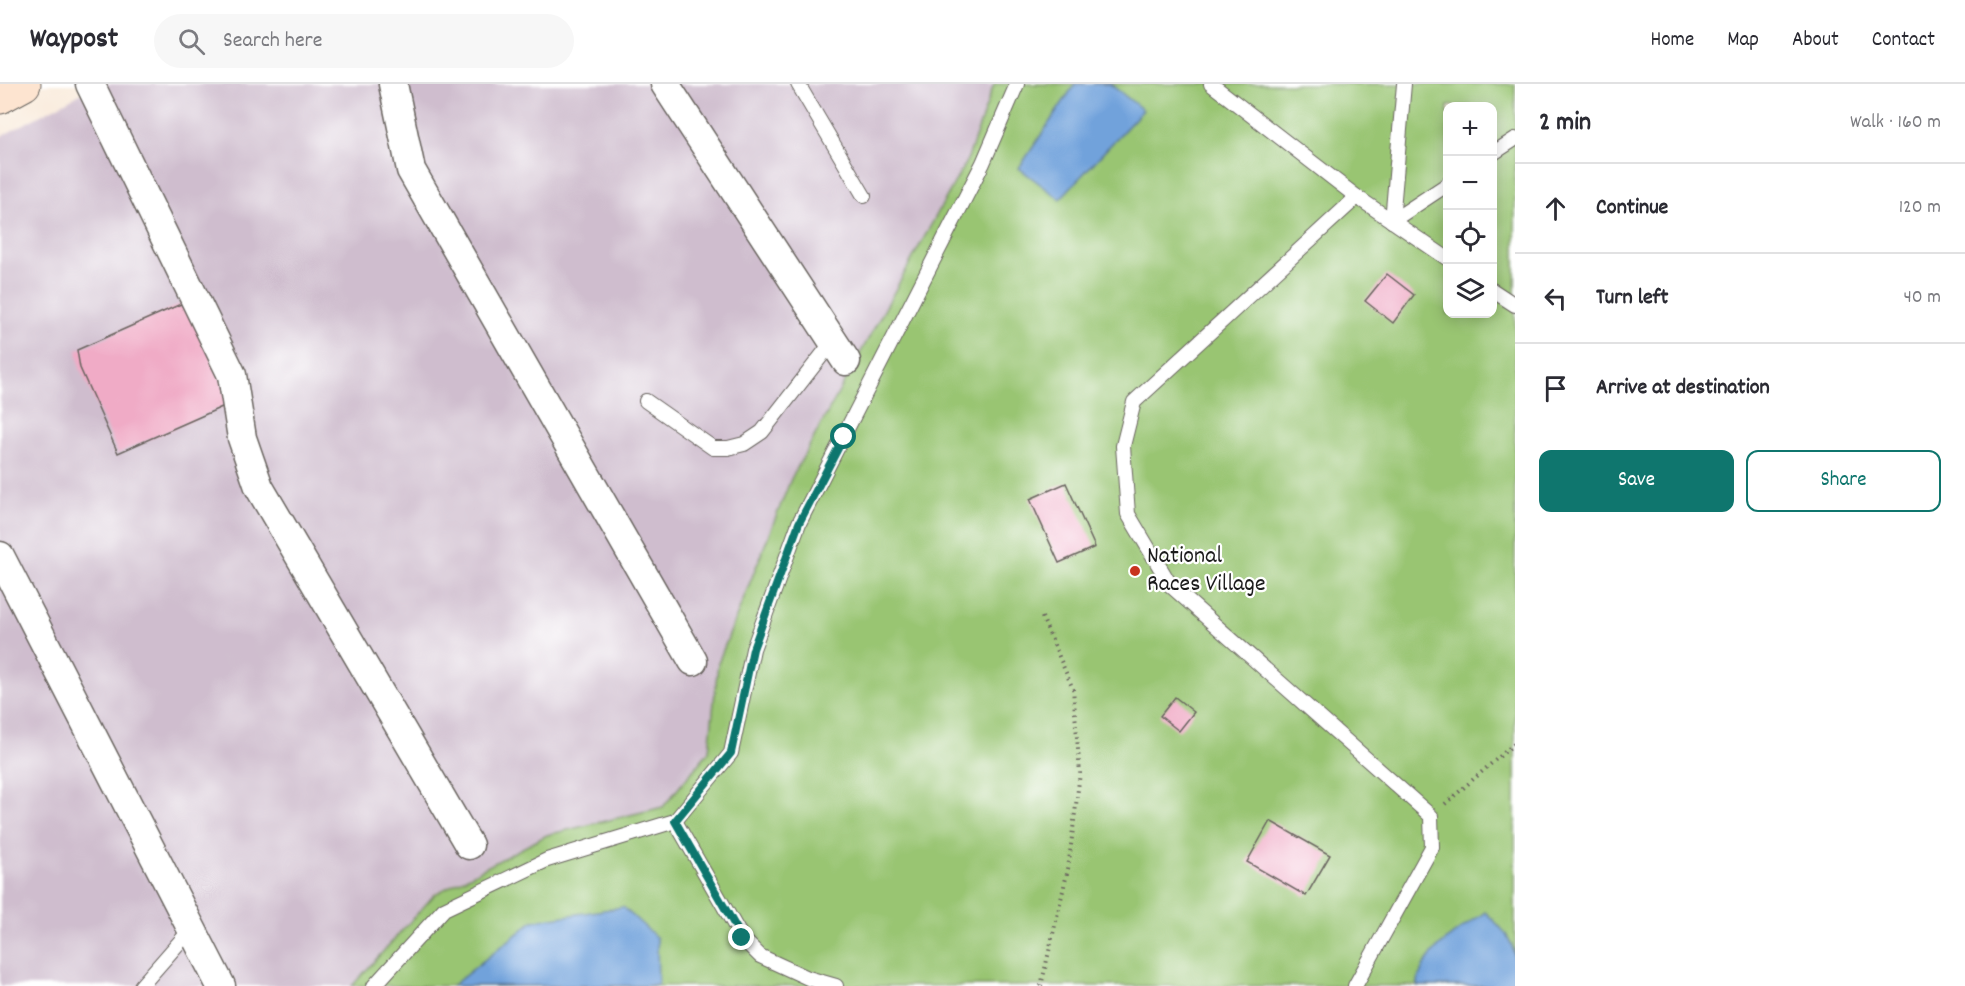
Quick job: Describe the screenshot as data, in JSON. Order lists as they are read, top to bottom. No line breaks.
{"places":["National Races Village"],"page":{"header":"Waypost","search":"Search here","nav":["Home","Map","About","Contact"],"heading":["2 min","Walk · 160 m"],"map_buttons":["+","−"],"list":[["Continue","120 m"],["Turn left","40 m"],"Arrive at destination"],"buttons":["Save","Share"]}}
